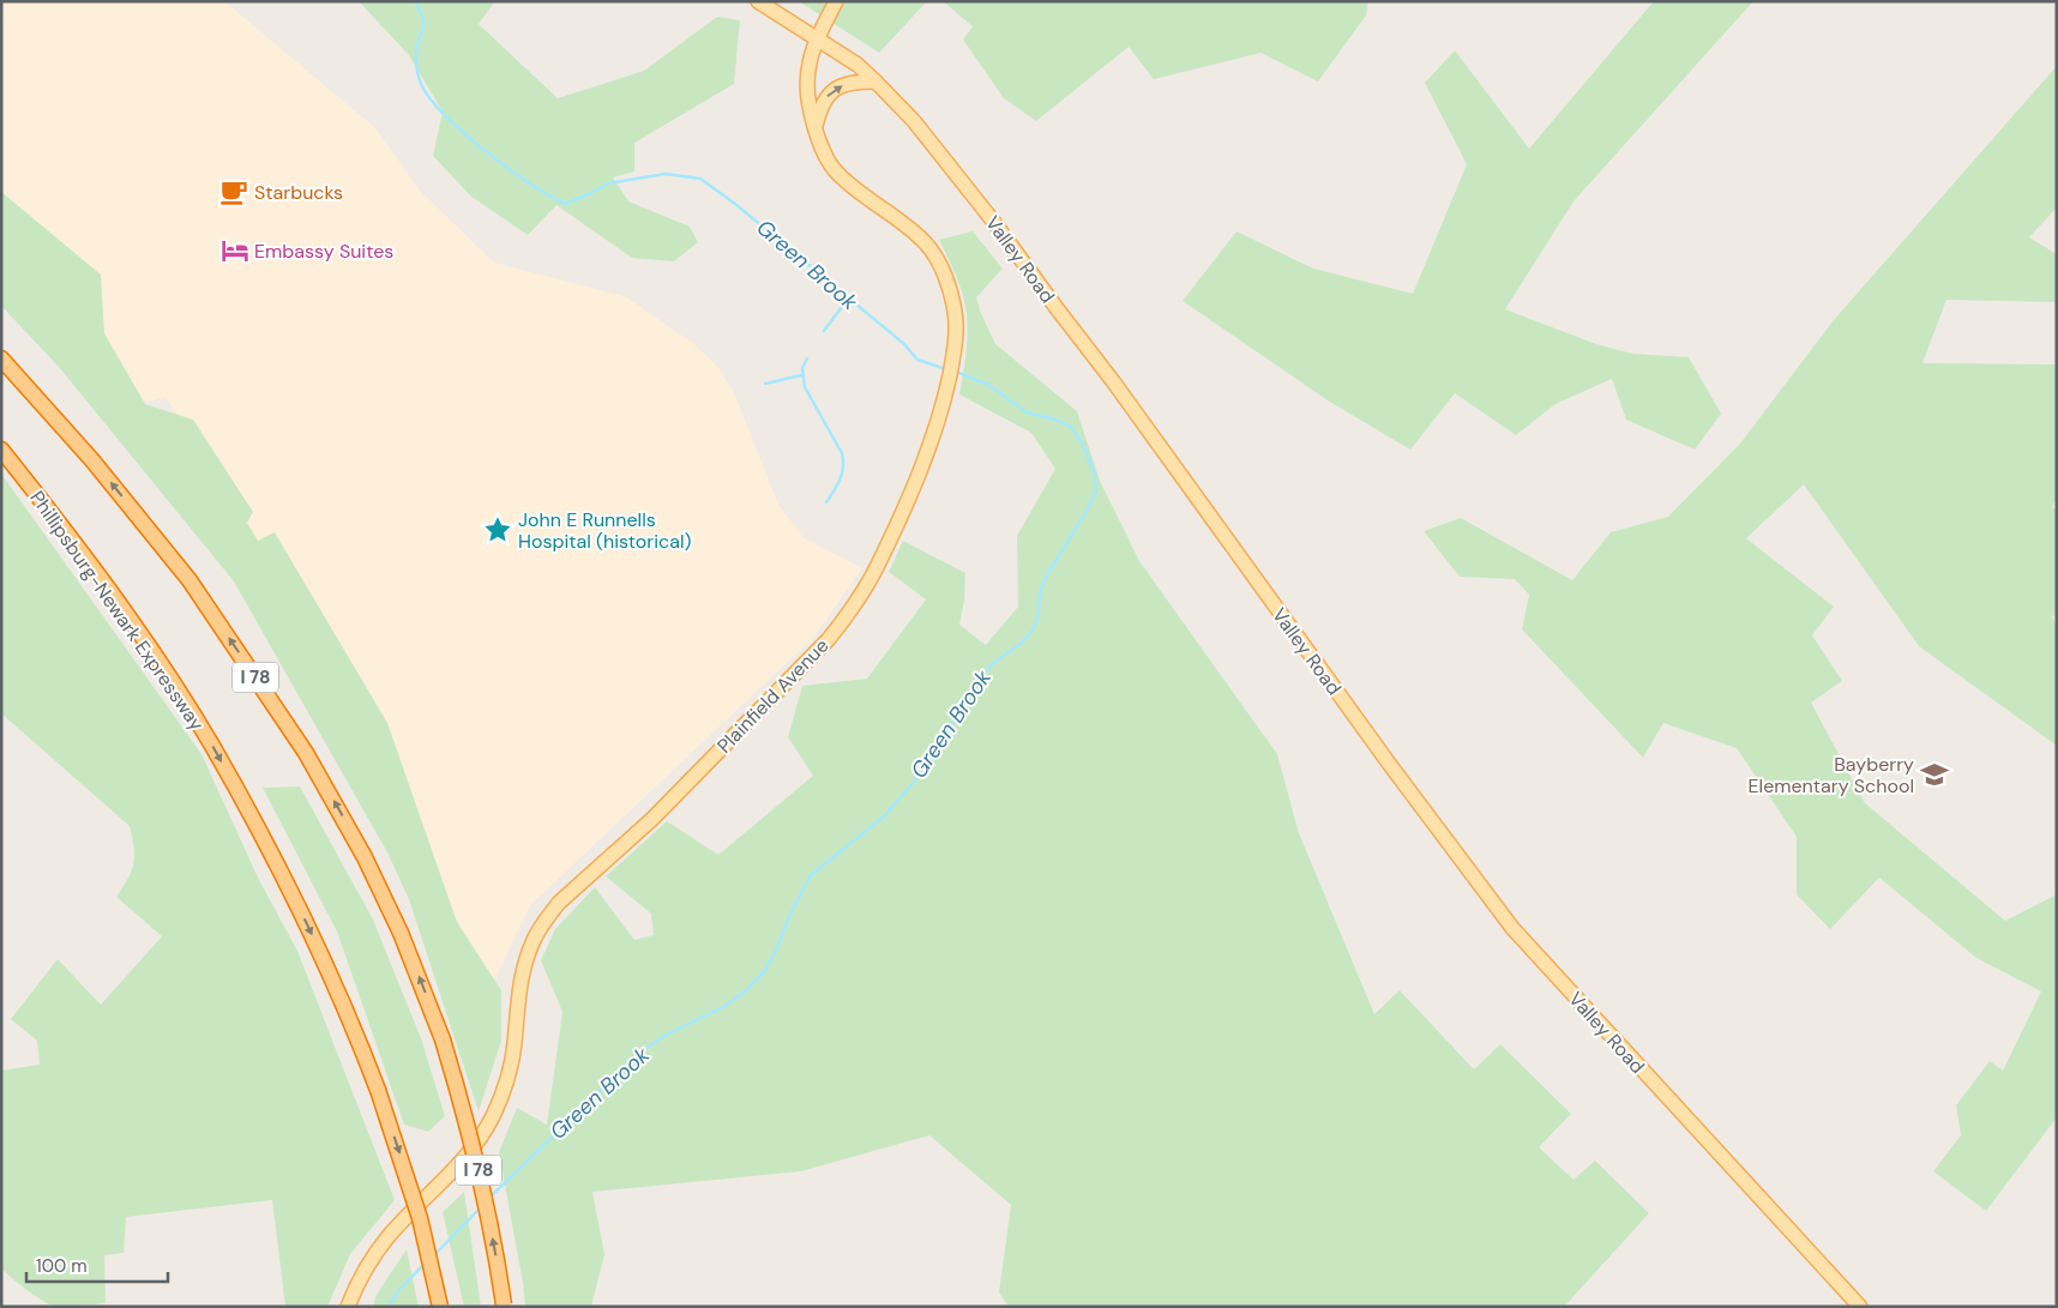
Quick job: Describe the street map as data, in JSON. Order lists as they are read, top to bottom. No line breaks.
{"streets":{"highway":["Phillipsburg-Newark Expressway","I 78"],"main road":["Valley Road","Plainfield Avenue"]},"crossings":[["Valley Road","Plainfield Avenue"]],"water":["Green Brook"],"places":{"cafe":["Starbucks"],"hotel":["Embassy Suites"],"place":["John E Runnells Hospital (historical)"],"school or university":["Bayberry Elementary School"]},"scale_bar":"100 m"}
